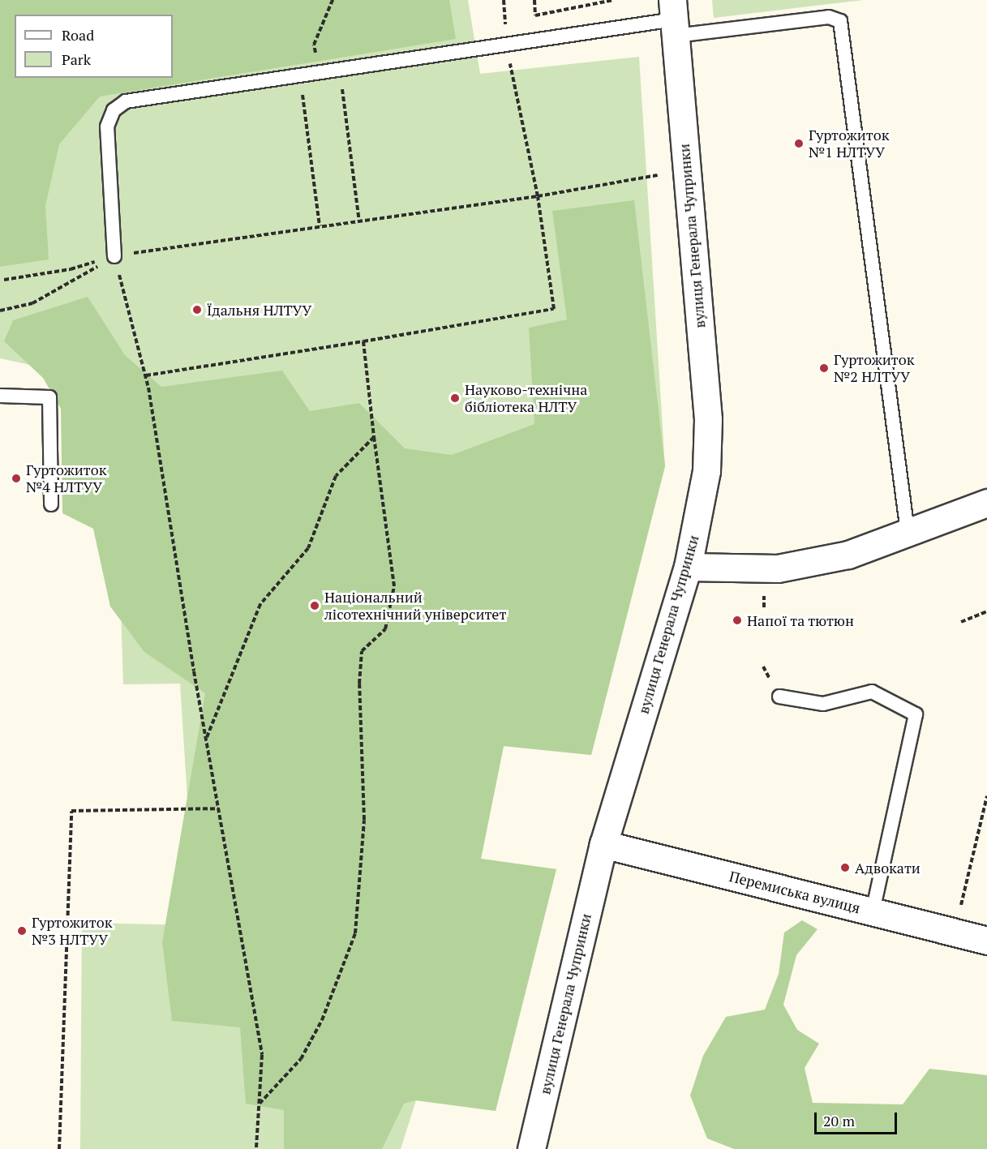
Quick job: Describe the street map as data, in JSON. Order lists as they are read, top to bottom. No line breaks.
{"streets":{"street":["вулиця Генерала Чупринки","Перемиська вулиця"]},"crossings":[["вулиця Генерала Чупринки","Перемиська вулиця"]],"places":["Гуртожиток №1 НЛТУУ","Їдальня НЛТУУ","Гуртожиток №2 НЛТУУ","Науково-технічна бібліотека НЛТУ","Гуртожиток №4 НЛТУУ","Національний лісотехнічний університет","Напої та тютюн","Адвокати","Гуртожиток №3 НЛТУУ"],"legend":["Road","Park"],"scale_bar":"20 m"}
